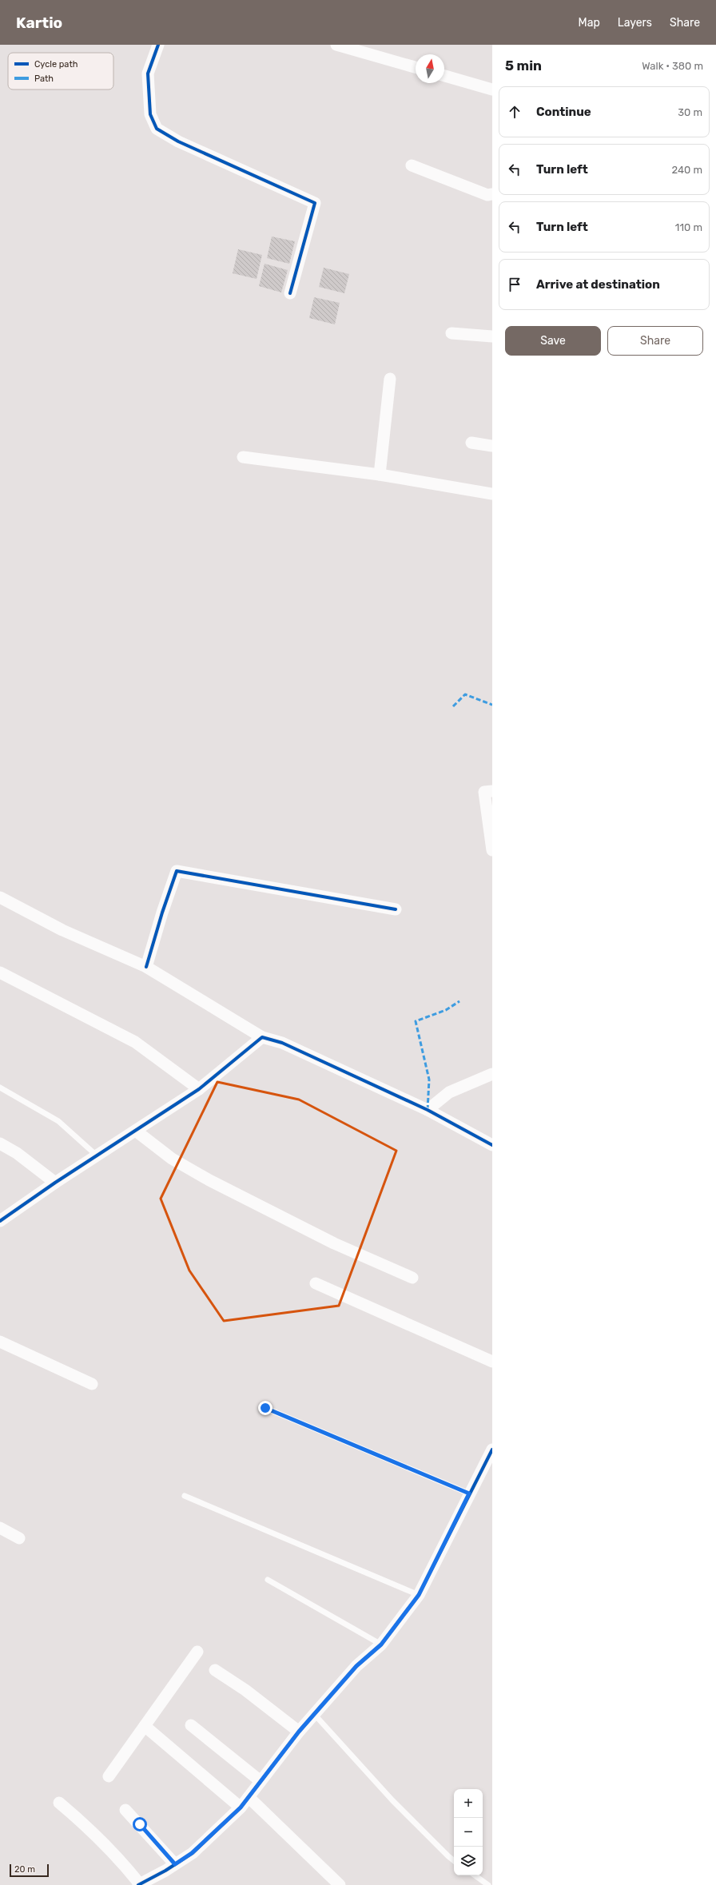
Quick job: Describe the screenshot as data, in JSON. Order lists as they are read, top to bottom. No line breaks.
{"legend":["Cycle path","Path"],"scale_bar":"20 m","north":"top","page":{"header":"Kartio","nav":["Map","Layers","Share"],"heading":["5 min","Walk · 380 m"],"list":[["Continue","30 m"],["Turn left","240 m"],["Turn left","110 m"],"Arrive at destination"],"buttons":["Save","Share"],"map_buttons":["+","−"],"scale":"20 m"}}
